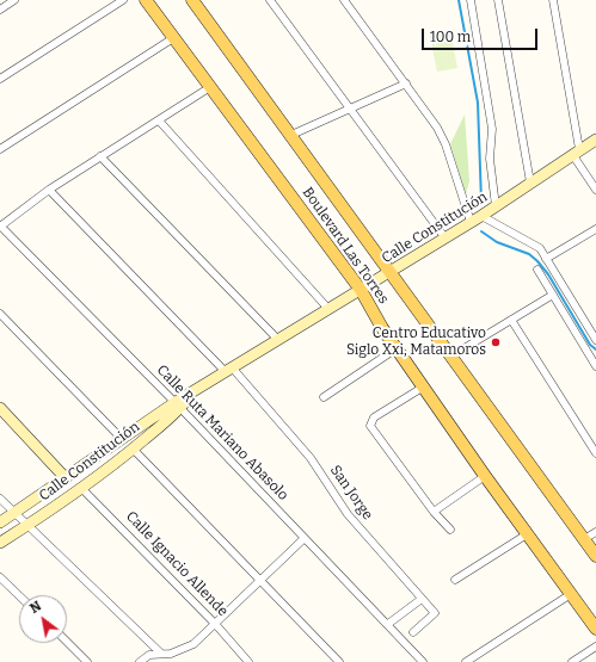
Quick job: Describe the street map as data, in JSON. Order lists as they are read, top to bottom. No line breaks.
{"streets":{"main road":["Calle Constitución","Boulevard Las Torres"],"street":["Calle Ruta Mariano Abasolo","San Jorge","Calle Ignacio Allende"]},"crossings":[["Calle Constitución","Boulevard Las Torres"],["Calle Constitución","Calle Ruta Mariano Abasolo"],["Calle Constitución","San Jorge"],["Calle Constitución","Calle Ignacio Allende"]],"places":["Centro Educativo Siglo Xxi, Matamoros"],"scale_bar":"100 m","north":"top left"}
